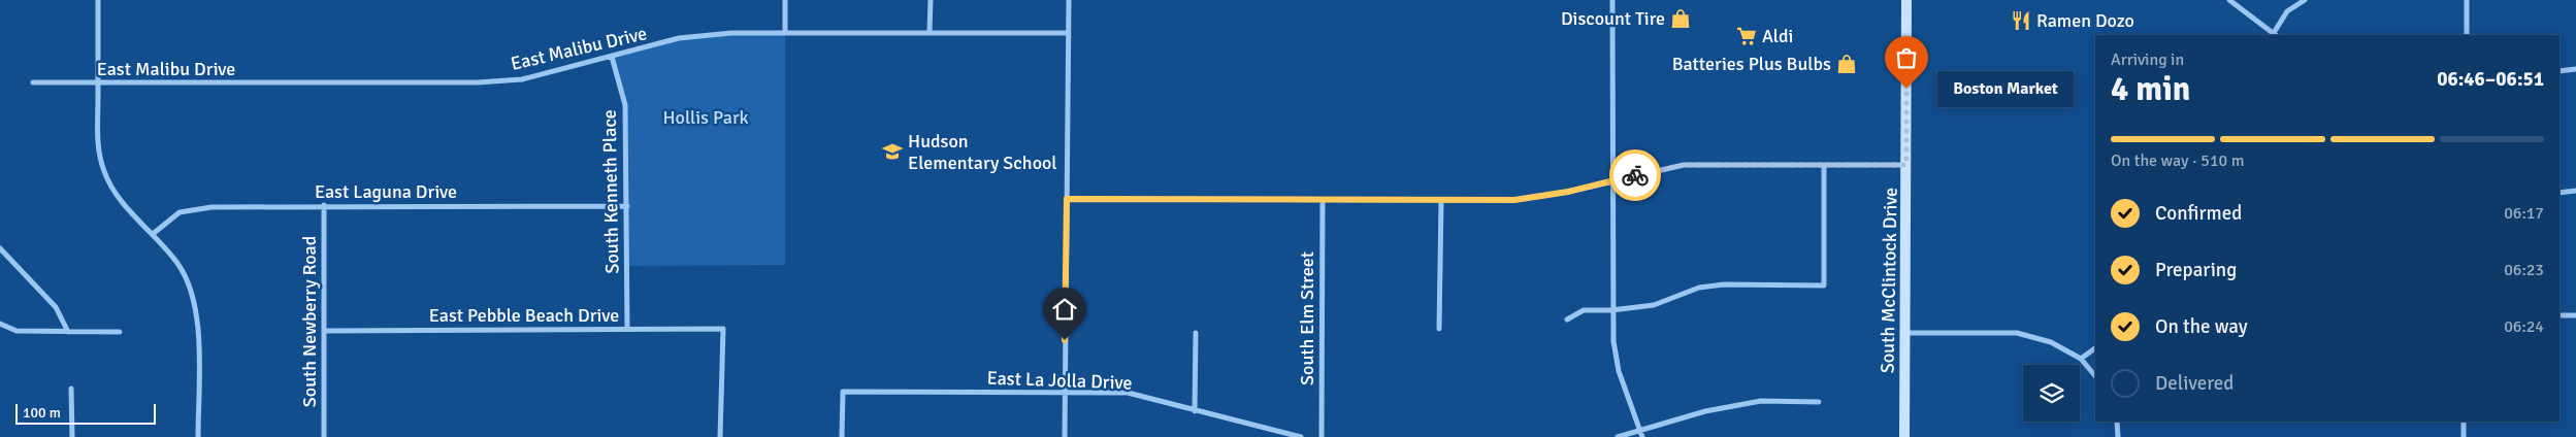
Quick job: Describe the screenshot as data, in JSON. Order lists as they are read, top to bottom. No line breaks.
{"streets":{"main road":["South McClintock Drive"],"street":["East Malibu Drive","East Laguna Drive","South Kenneth Place","East Pebble Beach Drive","South Elm Street","South Newberry Road","East La Jolla Drive"]},"crossings":[["East Malibu Drive","South Kenneth Place"],["East Laguna Drive","South Kenneth Place"],["East Laguna Drive","South Newberry Road"],["South Kenneth Place","East Pebble Beach Drive"],["East Pebble Beach Drive","South Newberry Road"]],"parks":["Hollis Park"],"places":{"shop":["Discount Tire","Batteries Plus Bulbs"],"restaurant":["Ramen Dozo"],"supermarket":["Aldi"],"other":["Boston Market"],"school or university":["Hudson Elementary School"]},"scale_bar":"100 m","page":{"heading":["4 min","Arriving in","06:46–06:51"],"bubble":"Boston Market","bar":"On the way · 510 m","list":[["Confirmed","06:17"],["Preparing","06:23"],["On the way","06:24"],"Delivered"],"scale":"100 m"}}
